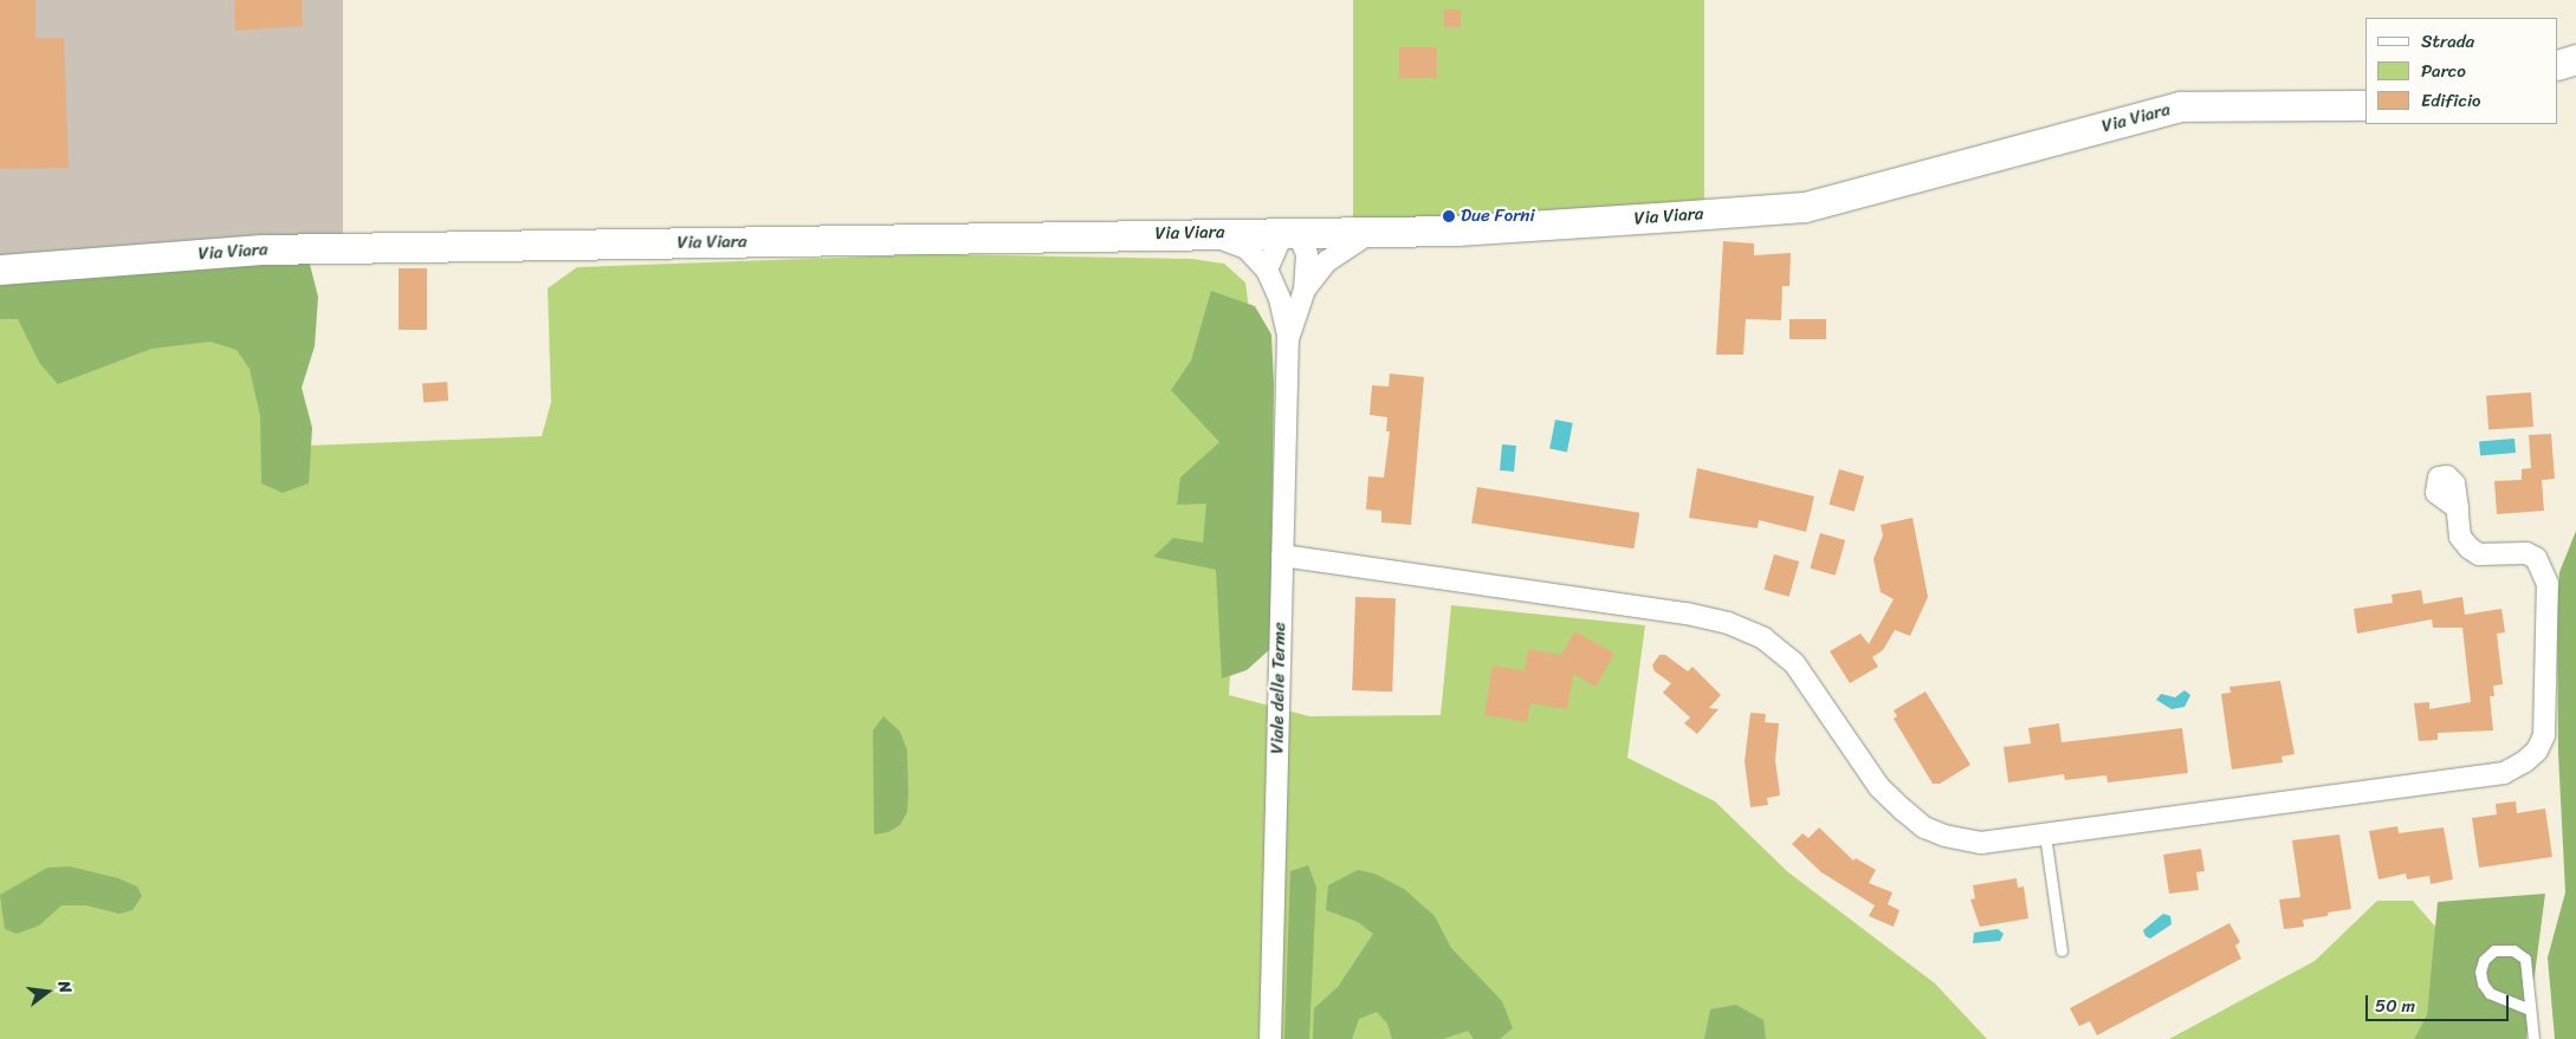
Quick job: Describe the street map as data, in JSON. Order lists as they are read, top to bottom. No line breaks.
{"streets":{"main road":["Via Viara"],"street":["Viale delle Terme"]},"crossings":[["Via Viara","Viale delle Terme"]],"places":["Due Forni"],"legend":["Strada","Parco","Edificio"],"scale_bar":"50 m","north":"right"}
